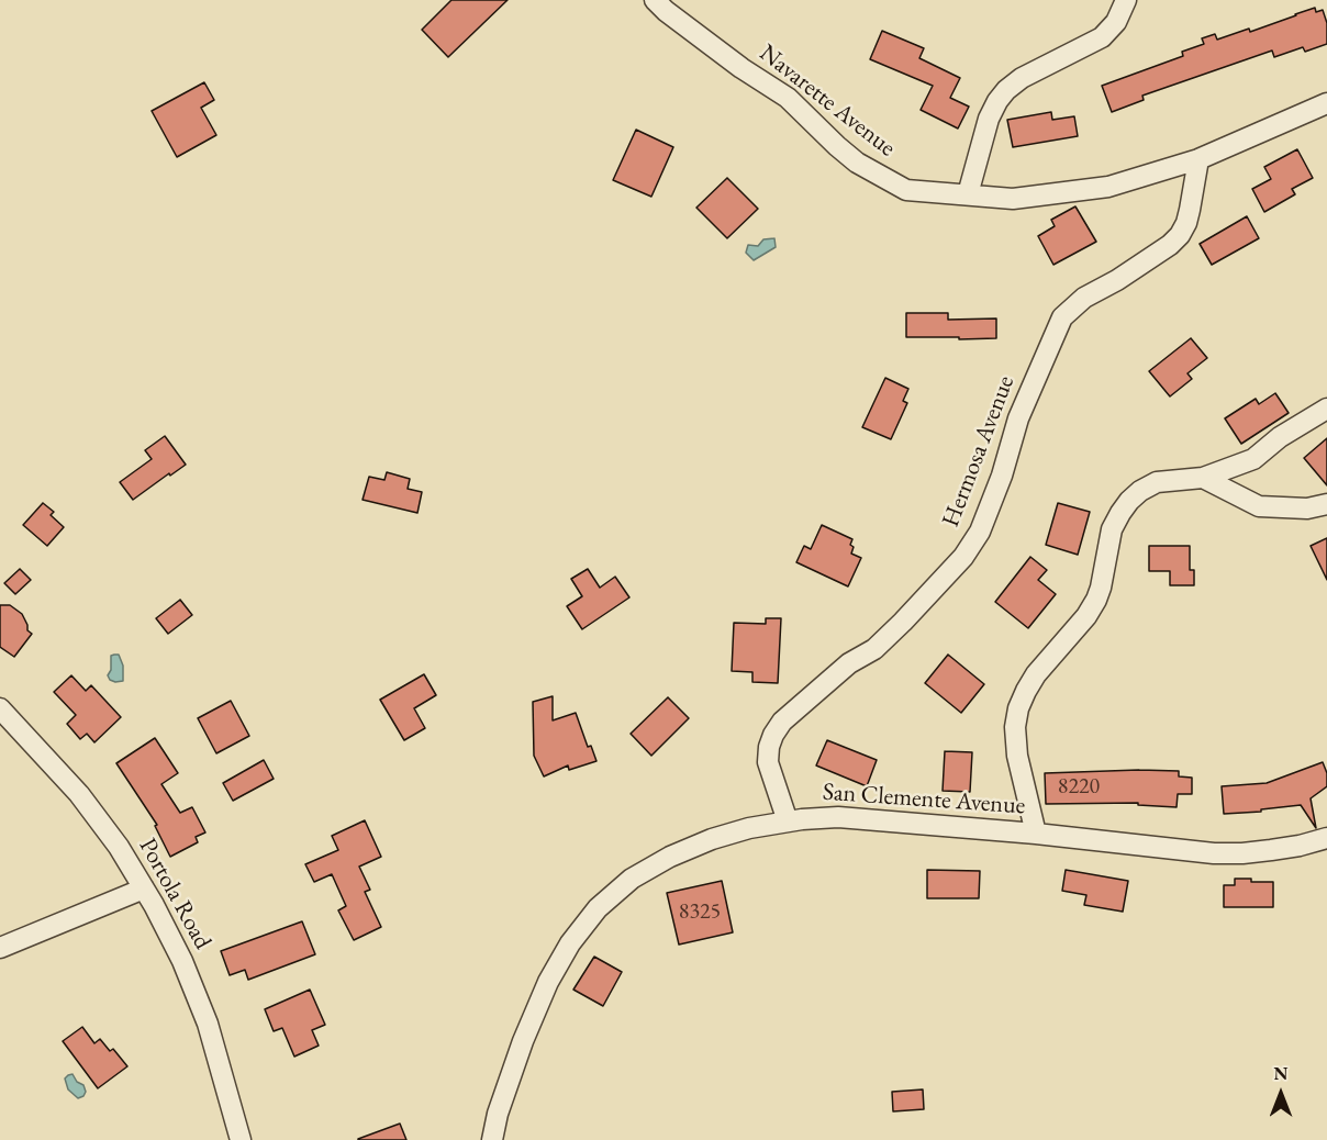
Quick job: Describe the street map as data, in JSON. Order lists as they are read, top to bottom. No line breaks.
{"streets":{"street":["Navarette Avenue","Hermosa Avenue","San Clemente Avenue","Portola Road"]},"crossings":[["Navarette Avenue","Hermosa Avenue"],["Hermosa Avenue","San Clemente Avenue"]],"house_numbers":["8220","8325"],"north":"top"}
